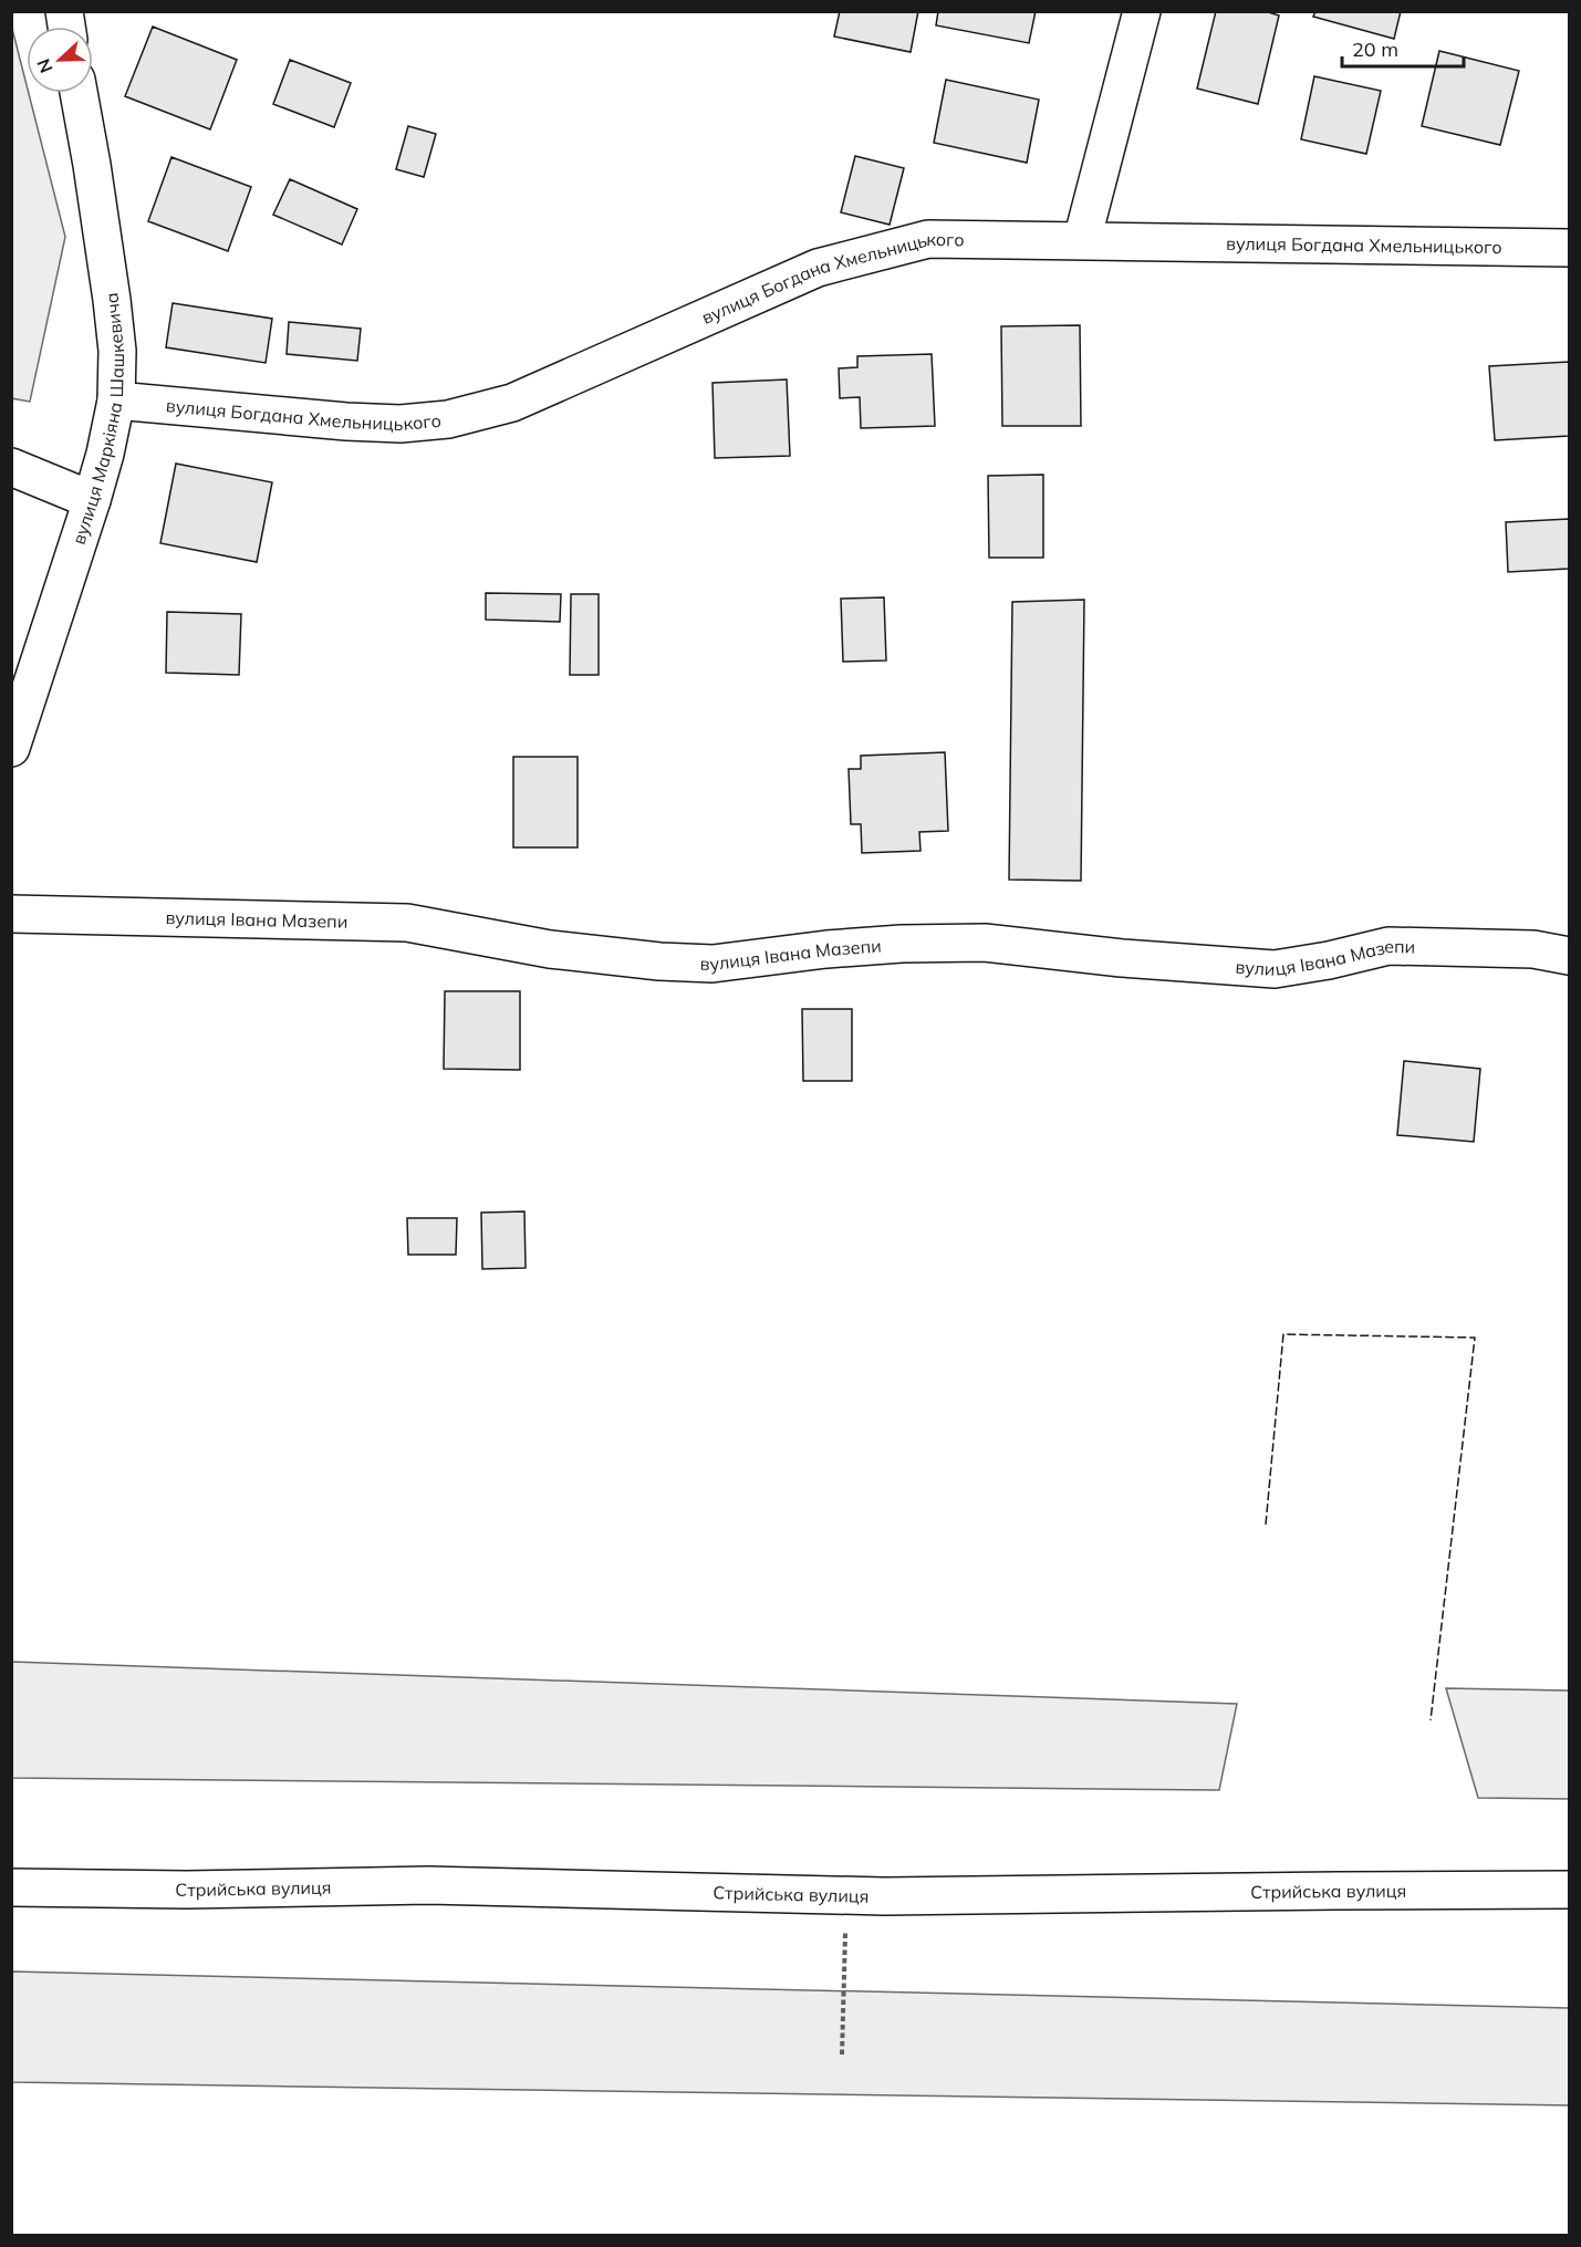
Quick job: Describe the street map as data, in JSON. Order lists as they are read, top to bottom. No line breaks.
{"streets":{"main road":["вулиця Богдана Хмельницького","вулиця Маркіяна Шашкевича","вулиця Івана Мазепи","Стрийська вулиця"]},"crossings":[["вулиця Богдана Хмельницького","вулиця Маркіяна Шашкевича"]],"scale_bar":"20 m","north":"left"}
